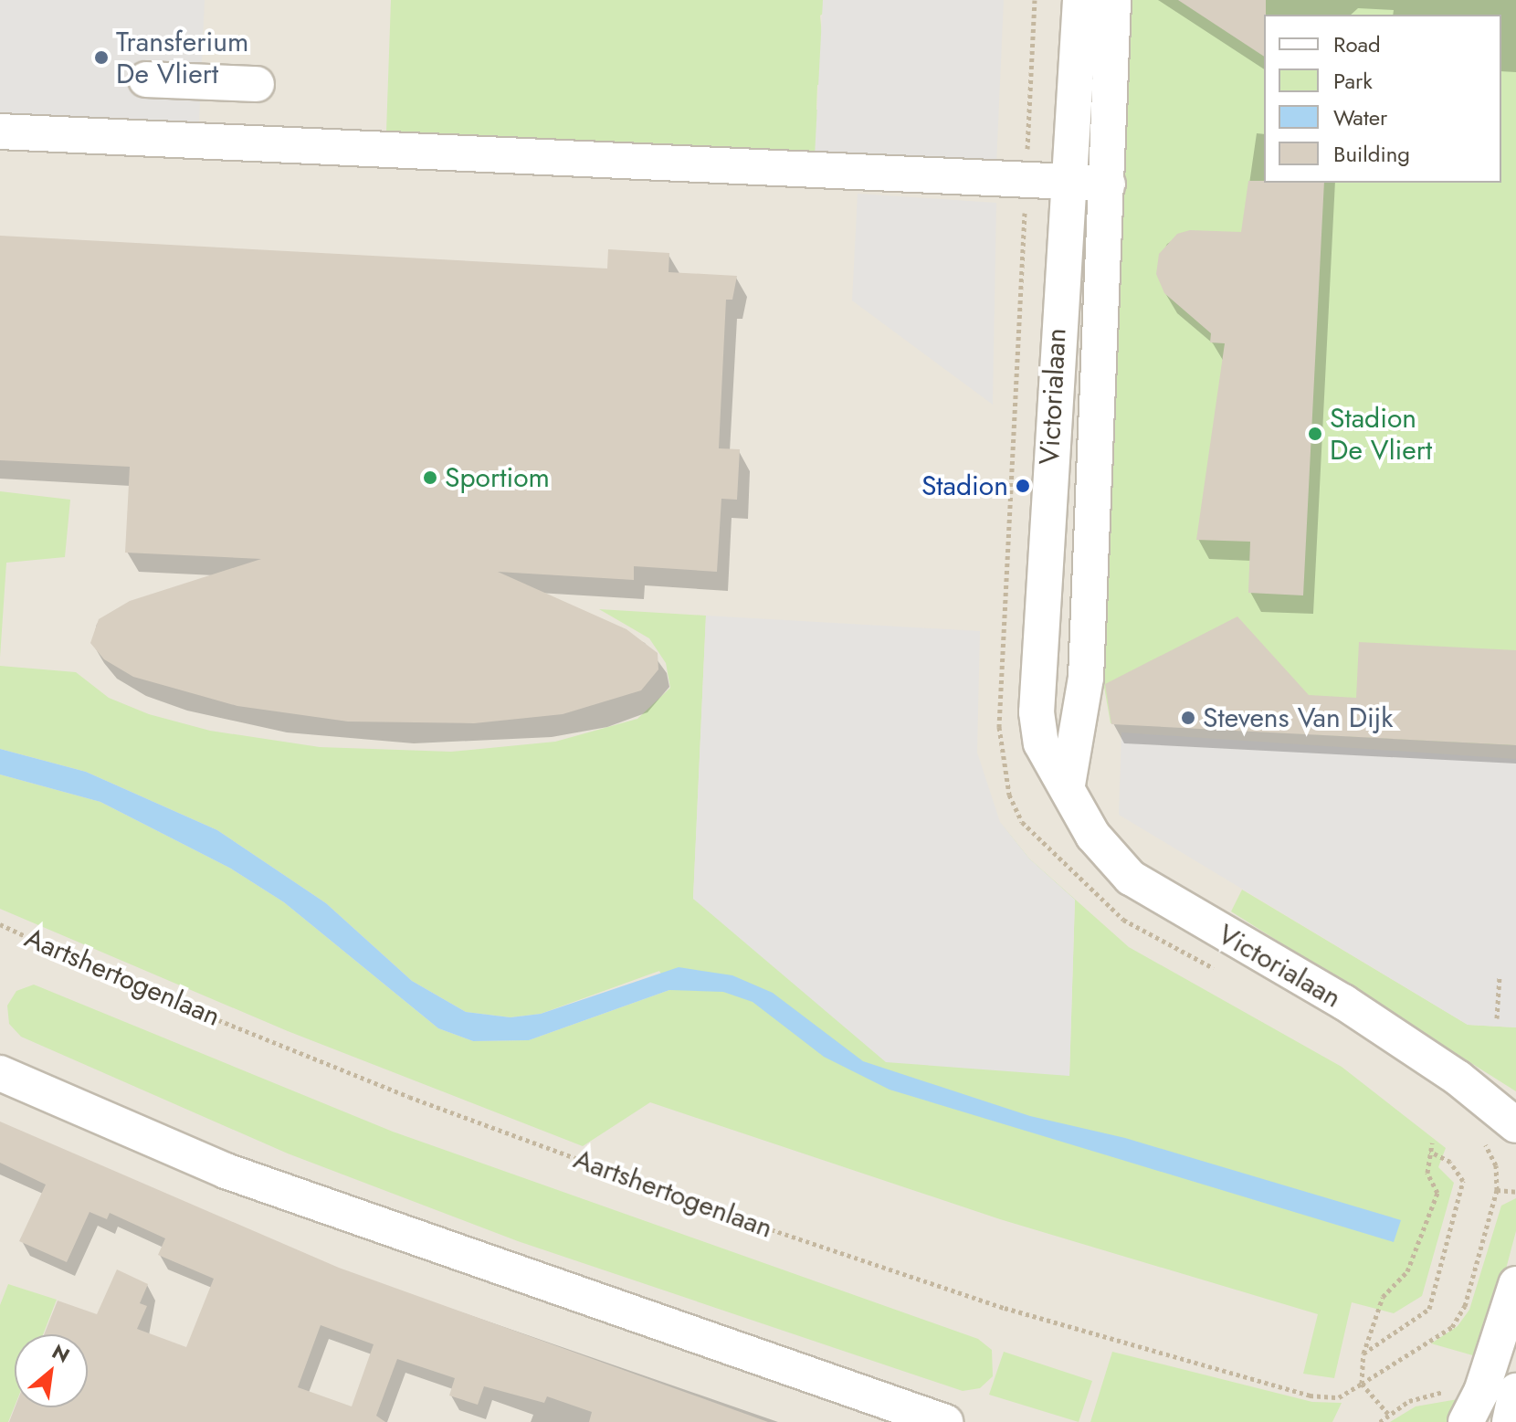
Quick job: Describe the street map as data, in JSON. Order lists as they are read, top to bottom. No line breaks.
{"streets":{"street":["Victorialaan"],"path":["Aartshertogenlaan"]},"places":["Transferium De Vliert","Stadion De Vliert","Sportiom","Stadion","Stevens Van Dijk"],"legend":["Road","Park","Water","Building"],"north":"top right"}
